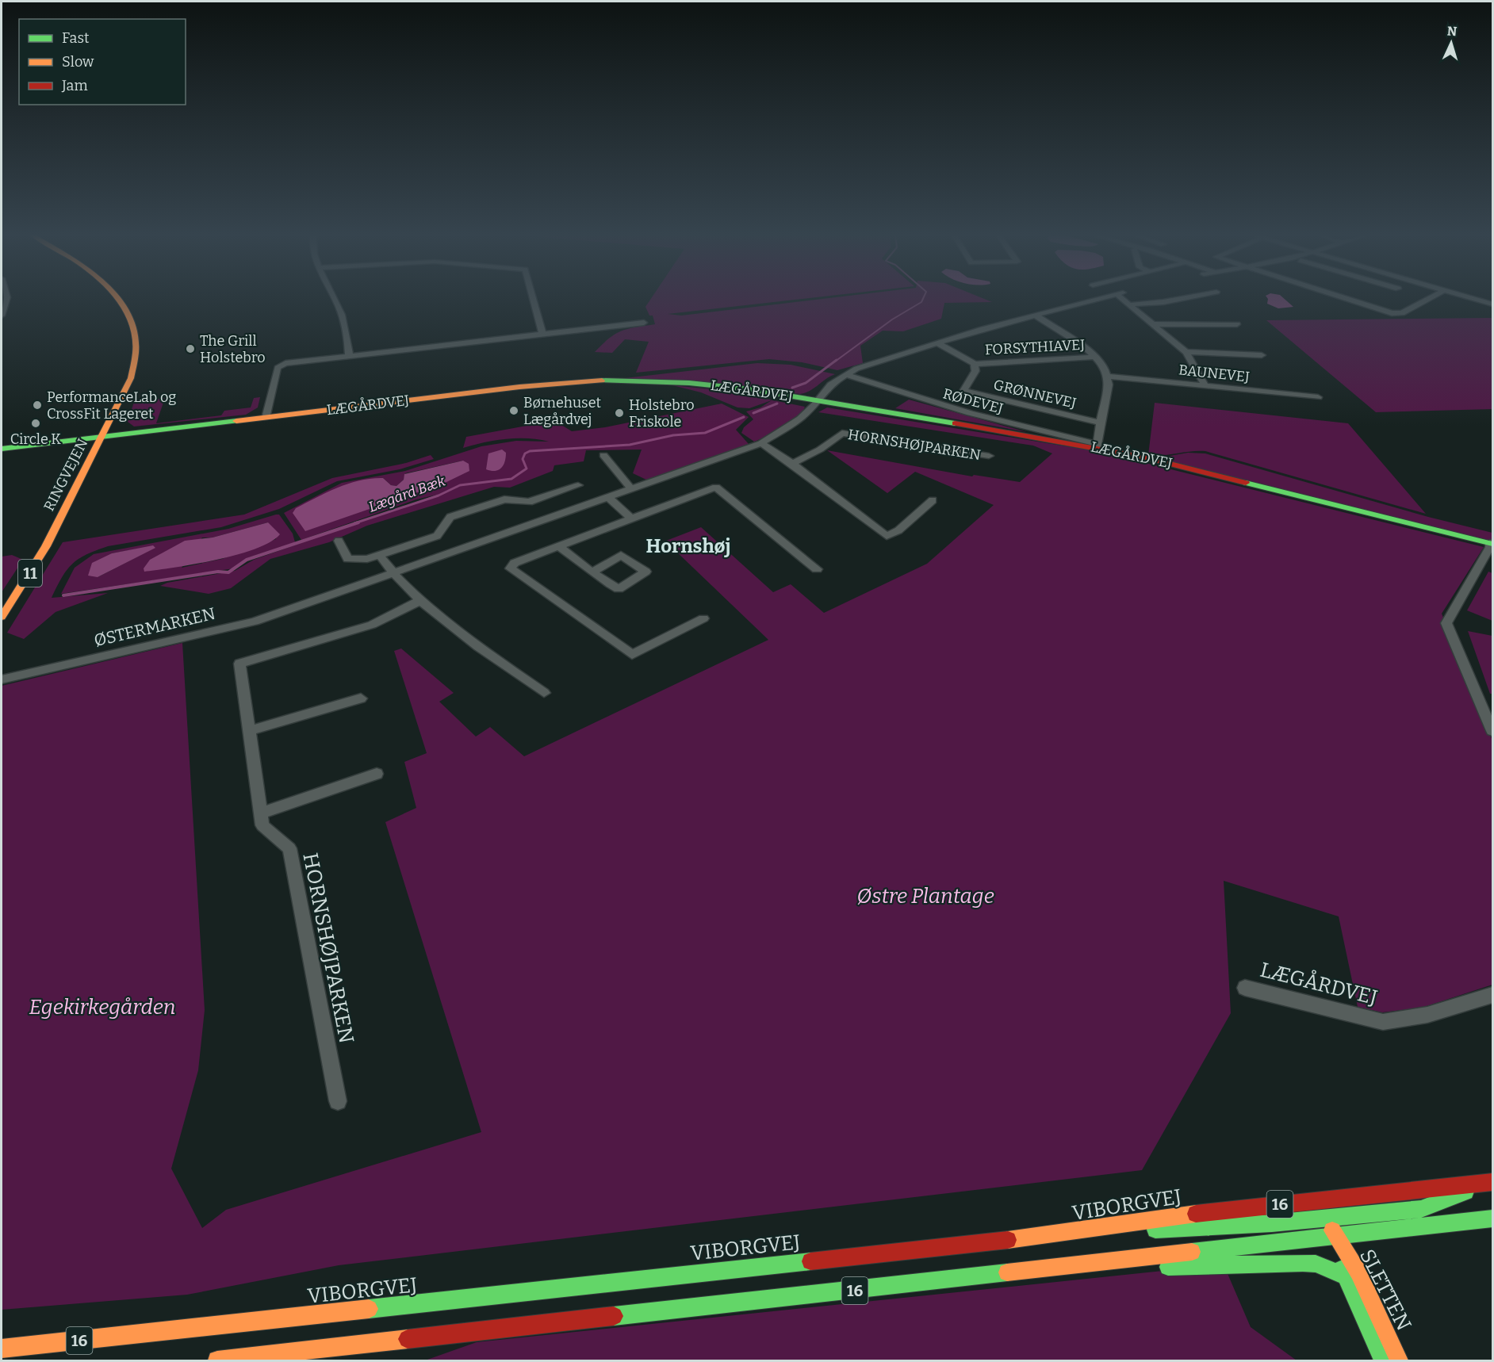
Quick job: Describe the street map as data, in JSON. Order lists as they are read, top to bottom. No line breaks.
{"streets":{"main road":["LÆGÅRDVEJ","RINGVEJEN","11","16","VIBORGVEJ","SLETTEN"],"street":["FORSYTHIAVEJ","BAUNEVEJ","GRØNNEVEJ","RØDEVEJ","HORNSHØJPARKEN","ØSTERMARKEN"]},"crossings":[["FORSYTHIAVEJ","GRØNNEVEJ"],["LÆGÅRDVEJ","RØDEVEJ"],["LÆGÅRDVEJ","RINGVEJEN"],["16","SLETTEN"]],"districts":["Hornshøj"],"water":["Lægård Bæk"],"parks":["Østre Plantage","Egekirkegården"],"places":["The Grill Holstebro","PerformanceLab og CrossFit Lageret","Børnehuset Lægårdvej","Holstebro Friskole","Circle K"],"legend":["Fast","Slow","Jam"],"north":"top"}
